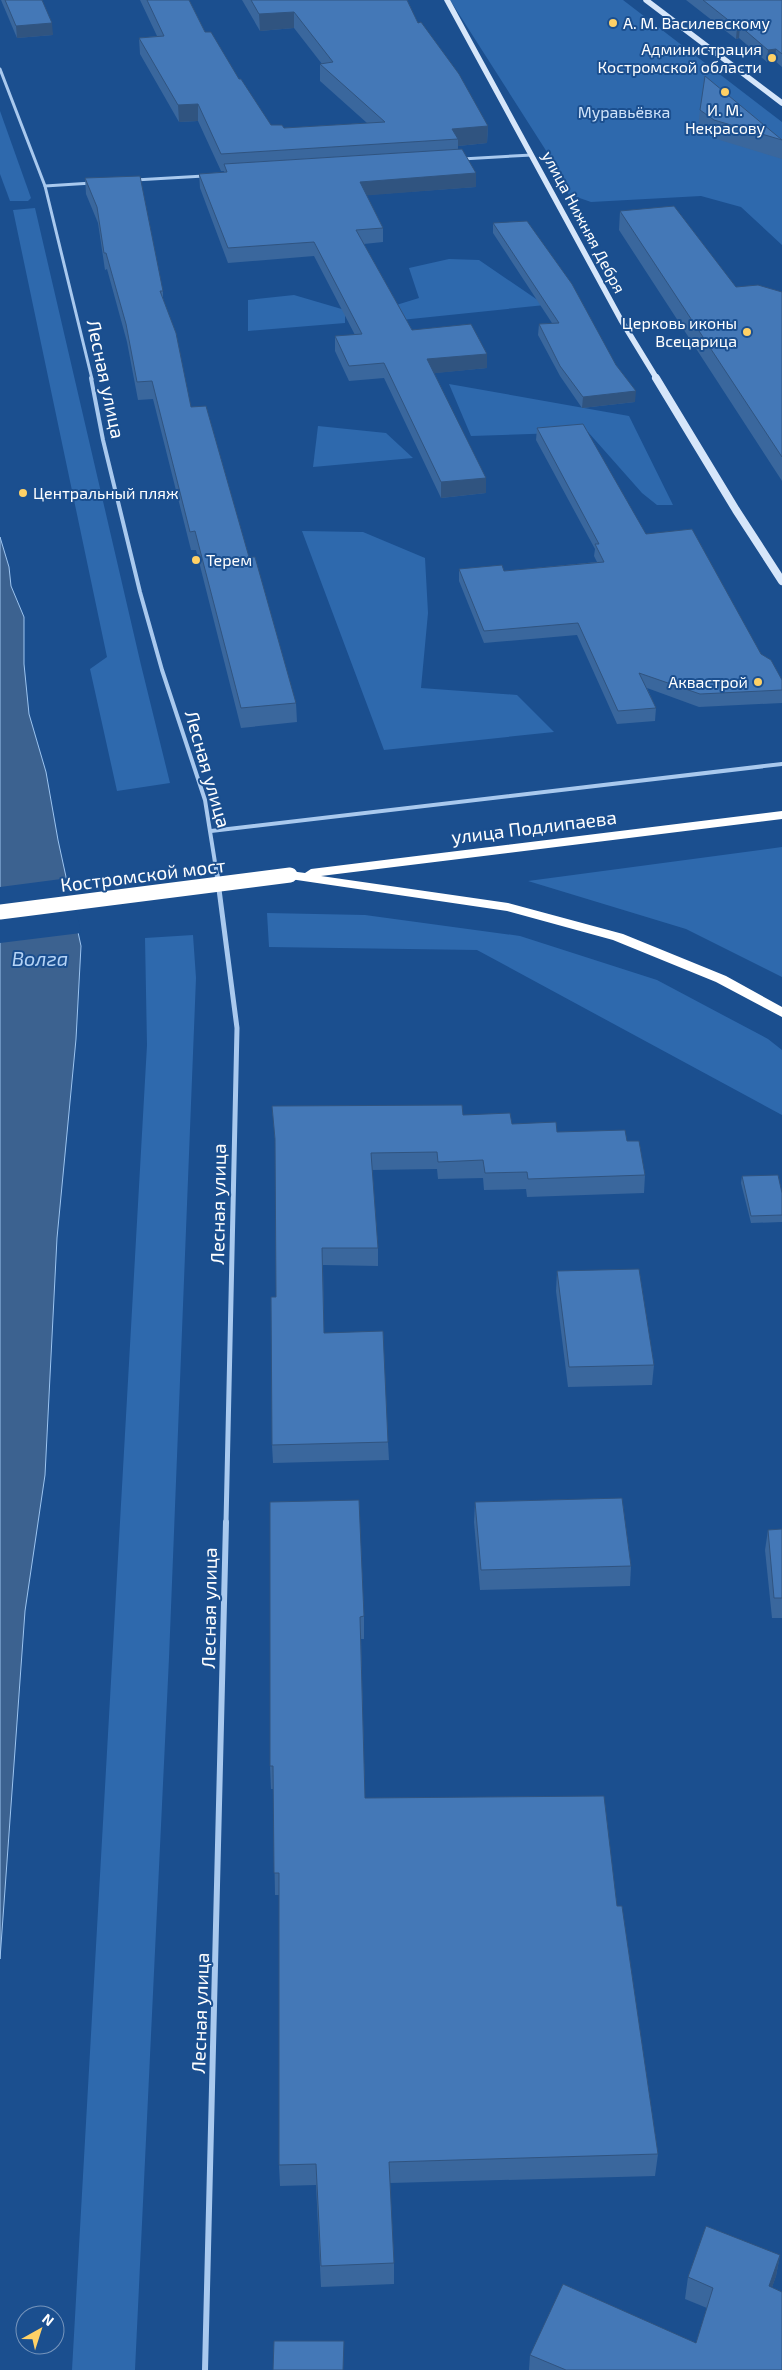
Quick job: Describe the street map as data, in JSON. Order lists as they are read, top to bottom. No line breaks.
{"streets":{"highway":["улица Подлипаева","Костромской мост"],"main road":["улица Нижняя Дебря"],"street":["Лесная улица"]},"crossings":[["улица Подлипаева","Костромской мост"]],"water":["Волга"],"parks":["Муравьёвка"],"places":["А. М. Василевскому","Администрация Костромской области","И. М. Некрасову","Церковь иконы Всецарица","Центральный пляж","Терем","Аквастрой"],"north":"top right"}
